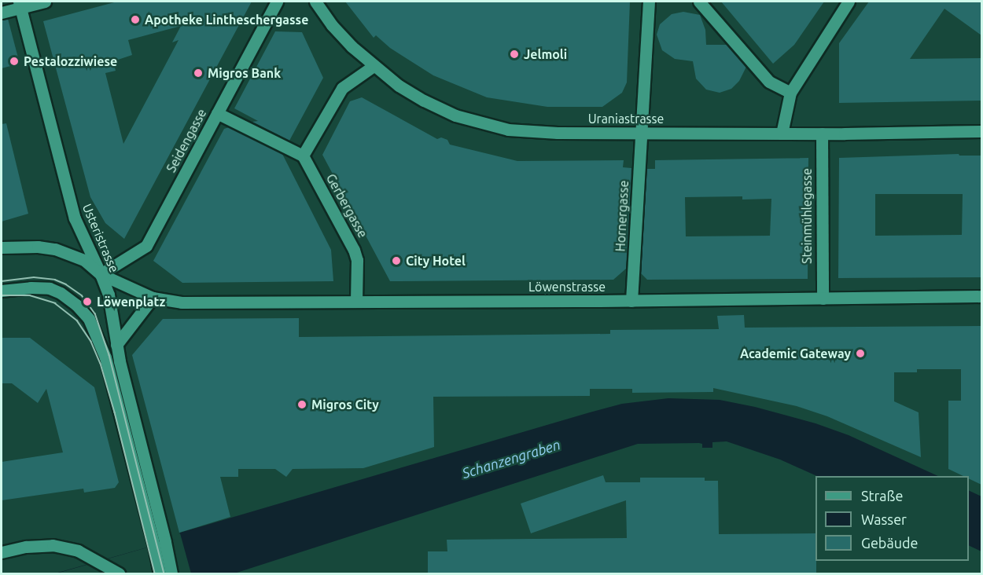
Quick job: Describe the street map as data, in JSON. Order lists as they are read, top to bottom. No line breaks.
{"streets":{"street":["Uraniastrasse","Seidengasse","Gerbergasse","Hornergasse","Steinmühlegasse","Usteristrasse","Löwenstrasse"]},"crossings":[["Uraniastrasse","Hornergasse"],["Uraniastrasse","Steinmühlegasse"],["Seidengasse","Usteristrasse"],["Seidengasse","Löwenstrasse"],["Gerbergasse","Löwenstrasse"],["Hornergasse","Löwenstrasse"],["Steinmühlegasse","Löwenstrasse"],["Usteristrasse","Löwenstrasse"]],"water":["Schanzengraben"],"places":["Apotheke Lintheschergasse","Jelmoli","Pestalozziwiese","Migros Bank","City Hotel","Löwenplatz","Academic Gateway","Migros City"],"legend":["Straße","Wasser","Gebäude"]}
